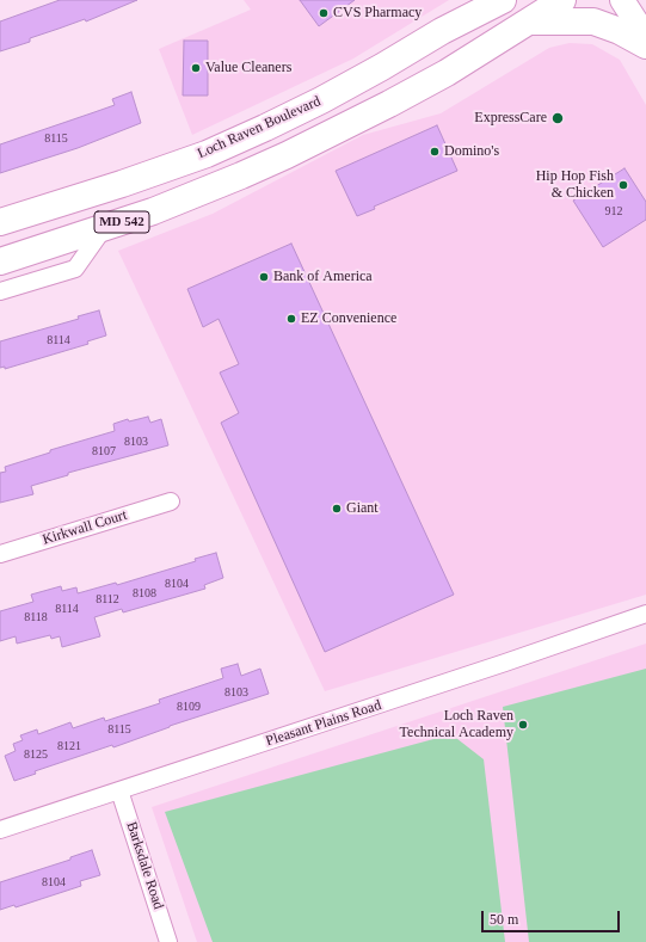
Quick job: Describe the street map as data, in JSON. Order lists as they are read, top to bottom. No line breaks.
{"streets":{"main road":["Loch Raven Boulevard","MD 542"],"street":["Kirkwall Court","Pleasant Plains Road","Barksdale Road"]},"crossings":[["Pleasant Plains Road","Barksdale Road"]],"places":["CVS Pharmacy","Value Cleaners","ExpressCare","Domino's","Hip Hop Fish & Chicken","Bank of America","EZ Convenience","Giant","Loch Raven Technical Academy"],"house_numbers":["8115","912","8114","8103","8107","8104","8108","8112","8114","8118","8103","8109","8115","8121","8125","8104"],"scale_bar":"50 m"}
